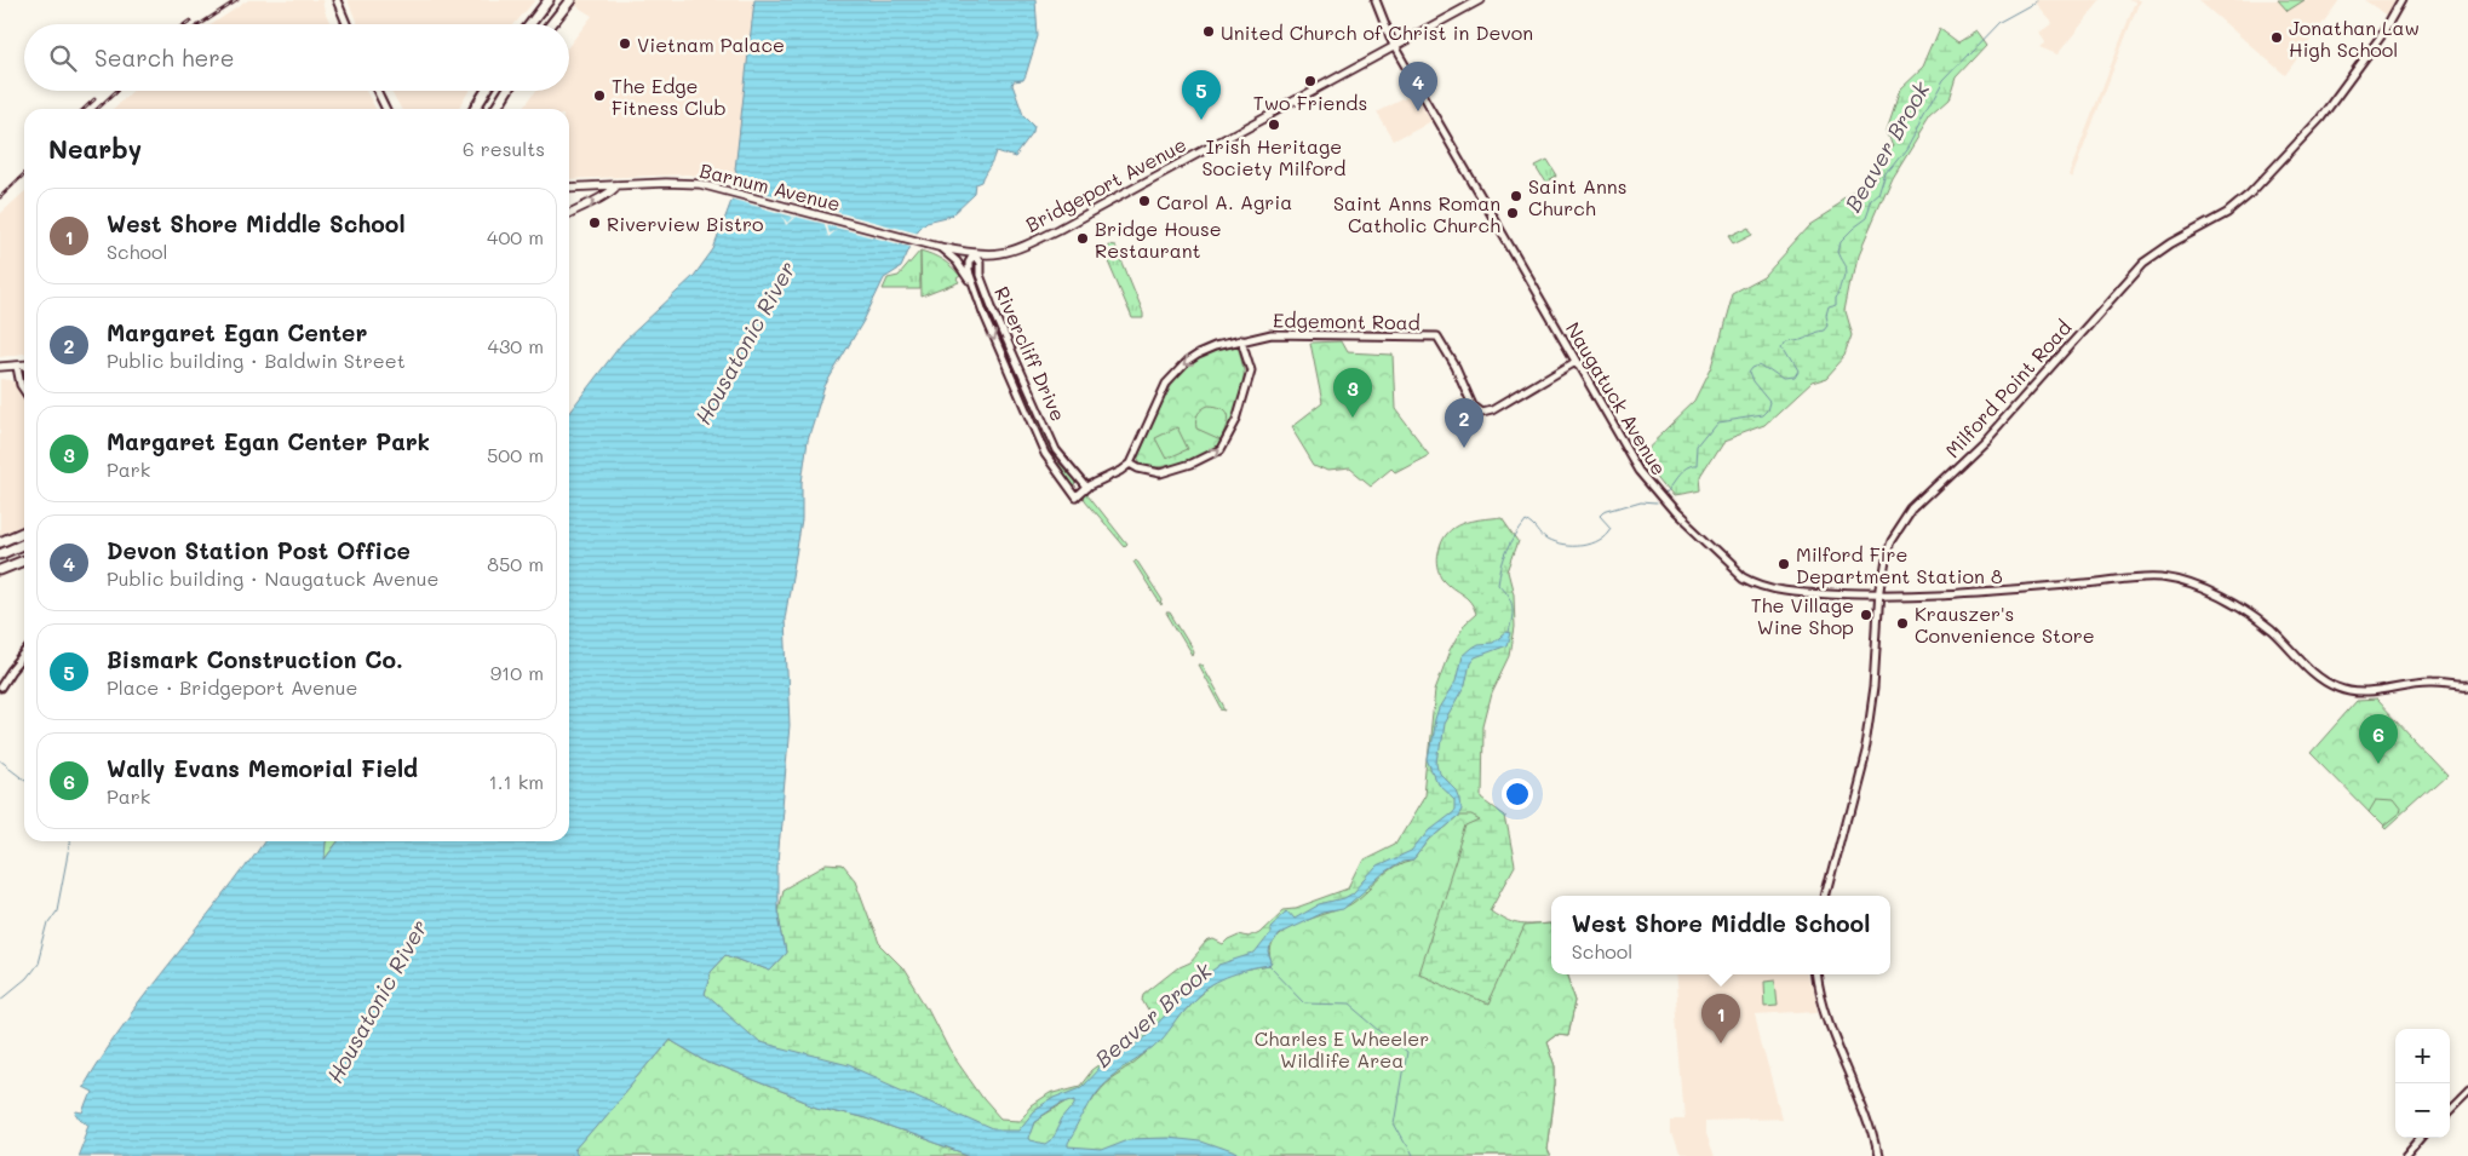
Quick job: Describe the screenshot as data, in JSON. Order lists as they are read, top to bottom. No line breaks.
{"streets":{"main road":["Bridgeport Avenue","Barnum Avenue"],"street":["Edgemont Road","Rivercliff Drive","Milford Point Road","Naugatuck Avenue"]},"crossings":[["Bridgeport Avenue","Barnum Avenue"],["Bridgeport Avenue","Rivercliff Drive"],["Bridgeport Avenue","Naugatuck Avenue"],["Edgemont Road","Naugatuck Avenue"],["Milford Point Road","Naugatuck Avenue"]],"water":["Beaver Brook","Housatonic River"],"parks":["Charles E Wheeler Wildlife Area"],"places":["United Church of Christ in Devon","Jonathan Law High School","Vietnam Palace","Two Friends","The Edge Fitness Club","Irish Heritage Society Milford","Saint Anns Church","Carol A. Agria","Saint Anns Roman Catholic Church","Riverview Bistro","Bridge House Restaurant","Milford Fire Department Station 8","The Village Wine Shop","Krauszer's Convenience Store"],"page":{"search":"Search here","pins":["4","5","3","2","6","1"],"heading":["Nearby","6 results"],"list":[{"mark":"1","name":"West Shore Middle School","note":"School","value":"400 m"},{"mark":"2","name":"Margaret Egan Center","note":"Public building · Baldwin Street","value":"430 m"},{"mark":"3","name":"Margaret Egan Center Park","note":"Park","value":"500 m"},{"mark":"4","name":"Devon Station Post Office","note":"Public building · Naugatuck Avenue","value":"850 m"},{"mark":"5","name":"Bismark Construction Co.","note":"Place · Bridgeport Avenue","value":"910 m"},{"mark":"6","name":"Wally Evans Memorial Field","note":"Park","value":"1.1 km"}],"popup":["West Shore Middle School","School"],"map_buttons":["+","−"]}}
